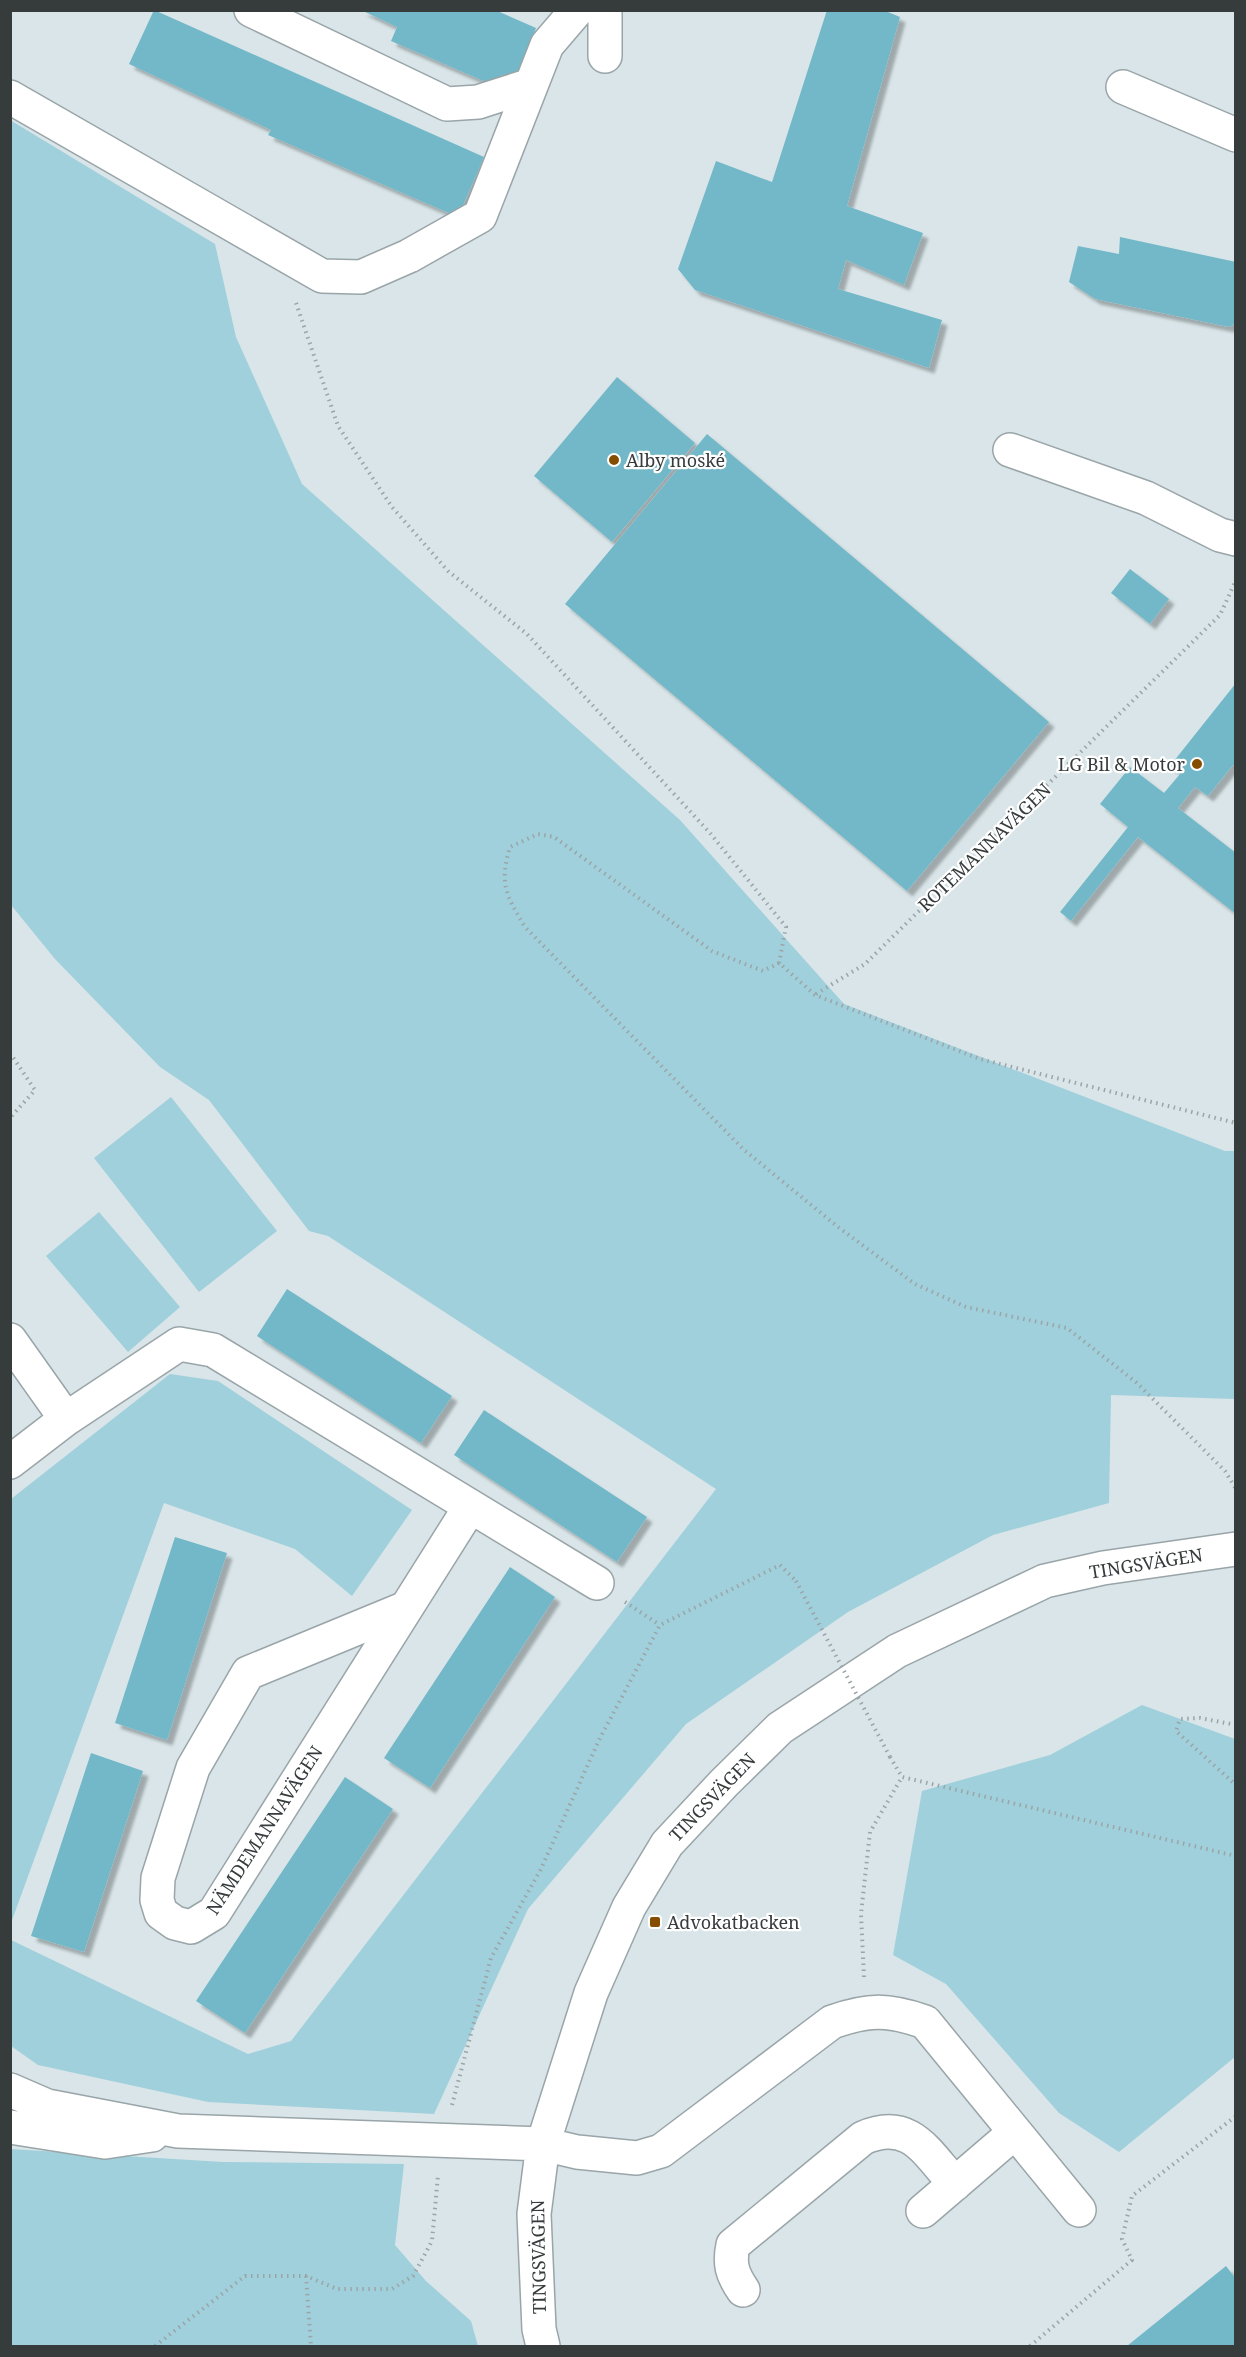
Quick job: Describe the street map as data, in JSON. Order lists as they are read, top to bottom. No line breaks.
{"streets":{"street":["TINGSVÄGEN","NÄMDEMANNAVÄGEN"],"path":["ROTEMANNAVÄGEN"]},"places":{"other":["Alby moské","LG Bil & Motor"],"transit":["Advokatbacken"]}}
